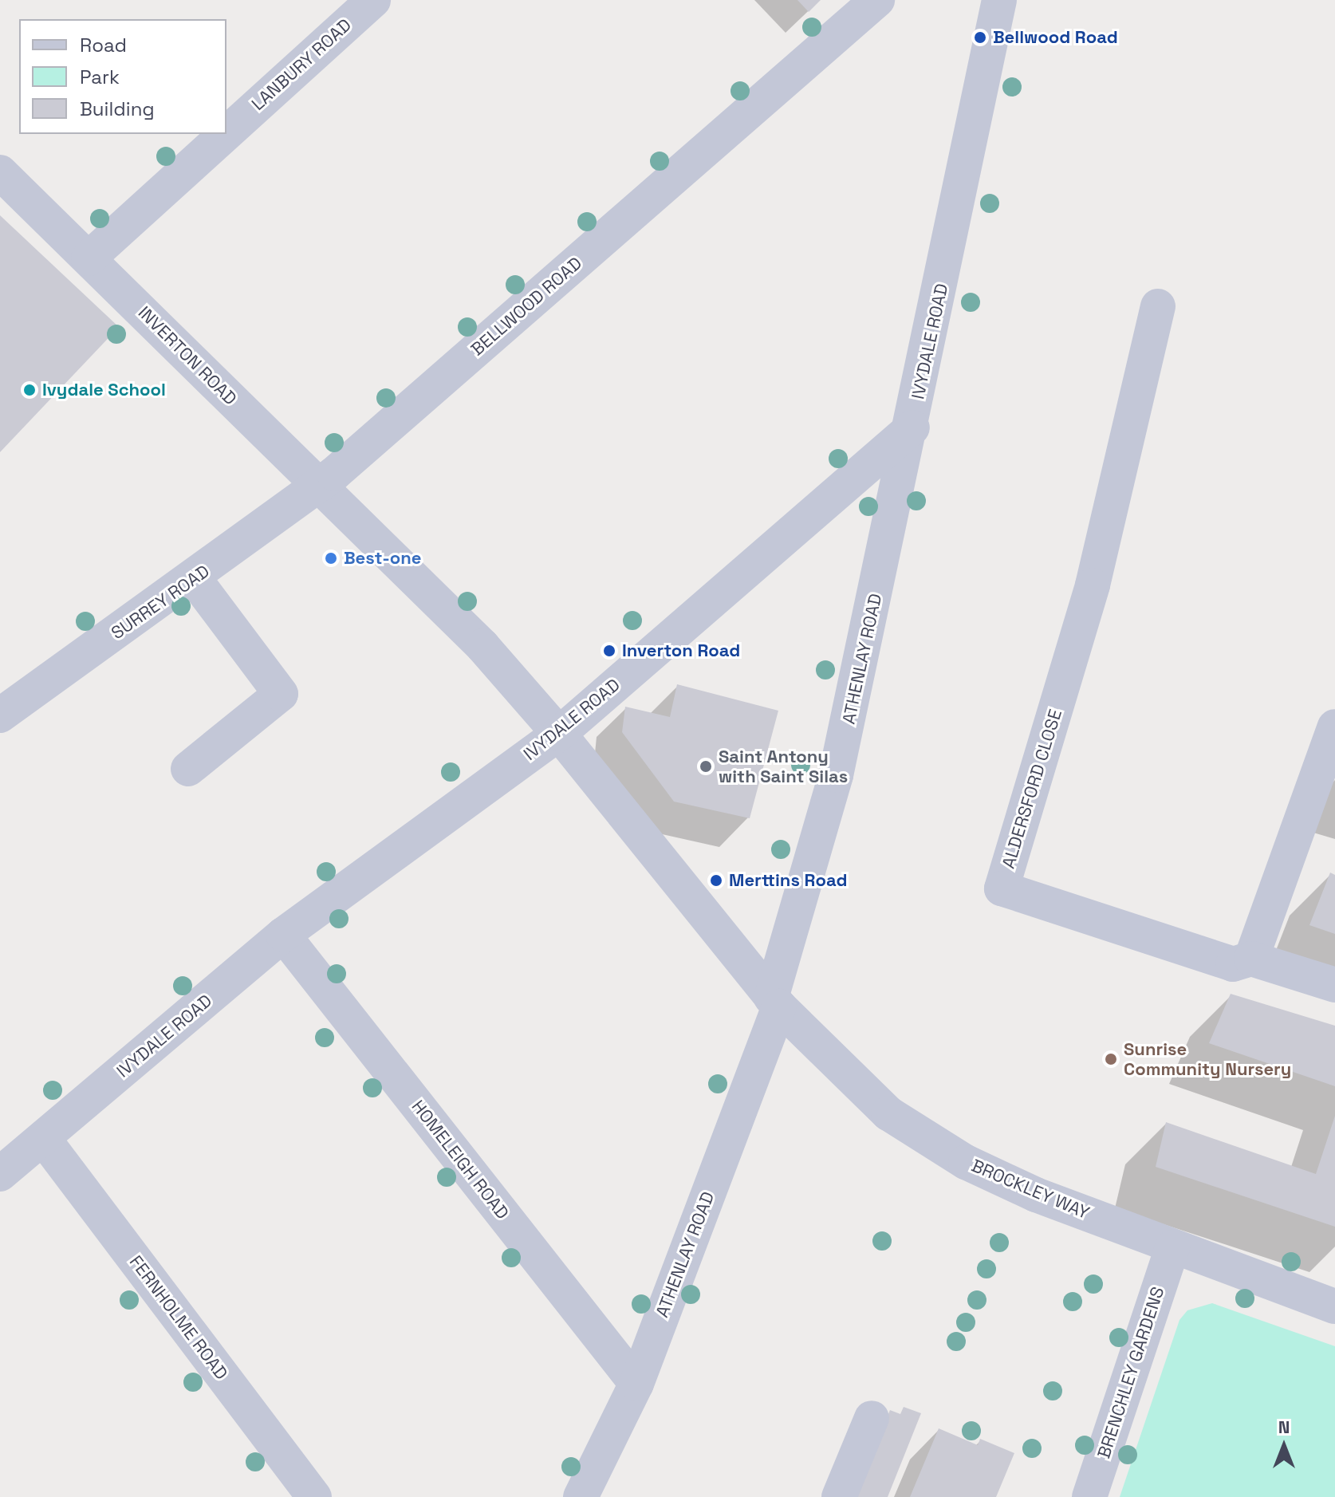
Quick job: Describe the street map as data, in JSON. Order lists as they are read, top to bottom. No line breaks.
{"streets":{"street":["LANBURY ROAD","BELLWOOD ROAD","IVYDALE ROAD","INVERTON ROAD","SURREY ROAD","ATHENLAY ROAD","ALDERSFORD CLOSE","HOMELEIGH ROAD","BROCKLEY WAY","FERNHOLME ROAD","BRENCHLEY GARDENS"]},"crossings":[["LANBURY ROAD","INVERTON ROAD"],["BELLWOOD ROAD","INVERTON ROAD"],["BELLWOOD ROAD","SURREY ROAD"],["IVYDALE ROAD","INVERTON ROAD"],["IVYDALE ROAD","ATHENLAY ROAD"],["IVYDALE ROAD","HOMELEIGH ROAD"],["IVYDALE ROAD","FERNHOLME ROAD"],["INVERTON ROAD","SURREY ROAD"],["ATHENLAY ROAD","HOMELEIGH ROAD"],["ATHENLAY ROAD","BROCKLEY WAY"],["BROCKLEY WAY","BRENCHLEY GARDENS"]],"places":["Bellwood Road","Ivydale School","Best-one","Inverton Road","Saint Antony with Saint Silas","Merttins Road","Sunrise Community Nursery"],"legend":["Road","Park","Building"],"north":"top"}
